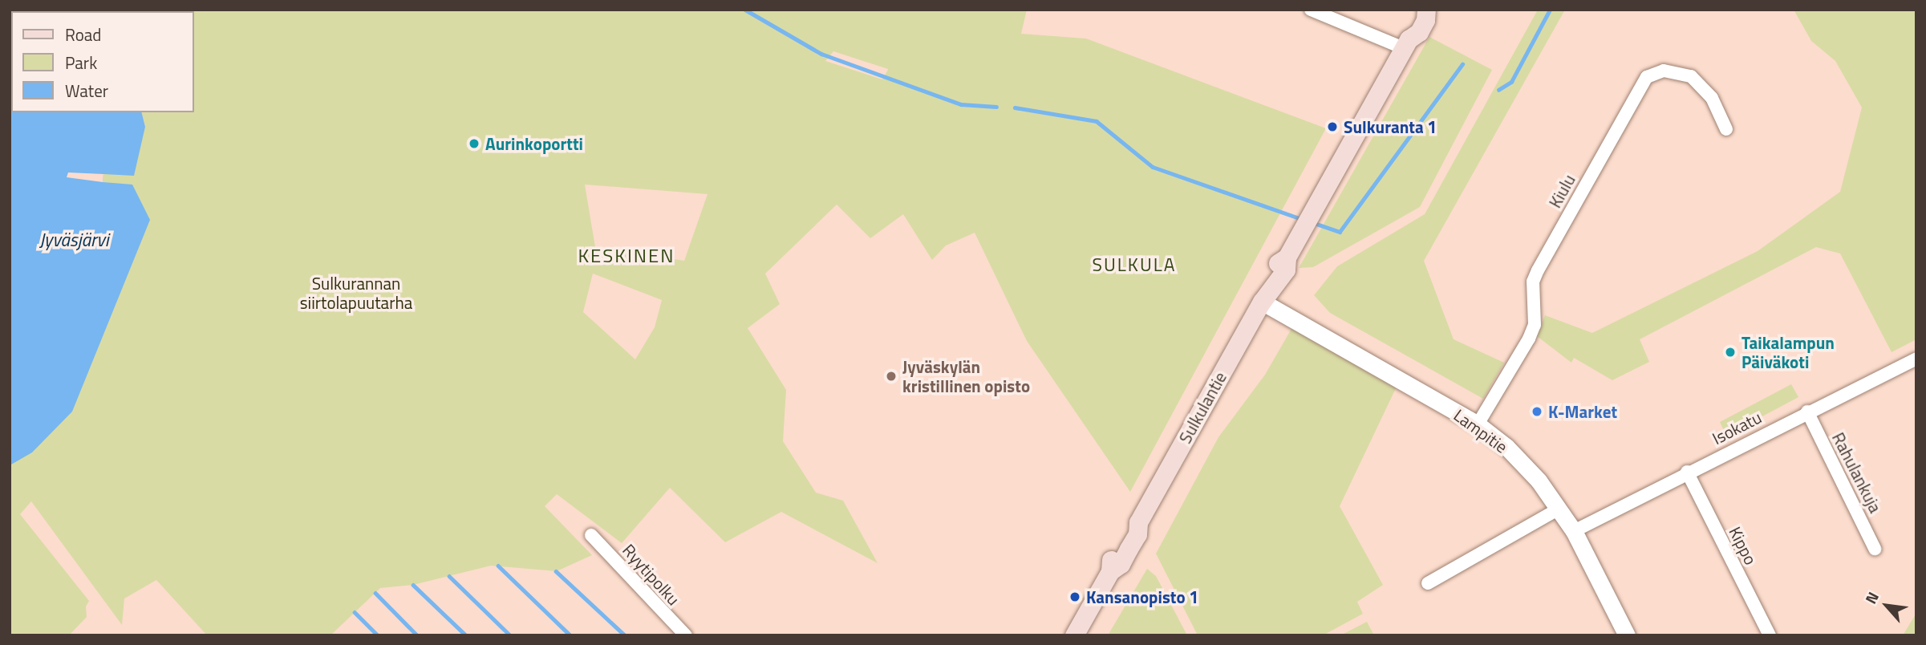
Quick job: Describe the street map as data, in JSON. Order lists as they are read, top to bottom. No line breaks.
{"streets":{"main road":["Sulkulantie"],"street":["Kiulu","Isokatu","Lampitie","Rahulankuja","Kippo","Ryytipolku"]},"crossings":[["Kiulu","Lampitie"],["Sulkulantie","Lampitie"],["Isokatu","Lampitie"],["Isokatu","Rahulankuja"],["Isokatu","Kippo"]],"districts":["KESKINEN","SULKULA"],"water":["Jyväsjärvi"],"parks":["Sulkurannan siirtolapuutarha"],"places":["Sulkuranta 1","Aurinkoportti","Taikalampun Päiväkoti","Jyväskylän kristillinen opisto","K-Market","Kansanopisto 1"],"legend":["Road","Park","Water"],"north":"top left"}
